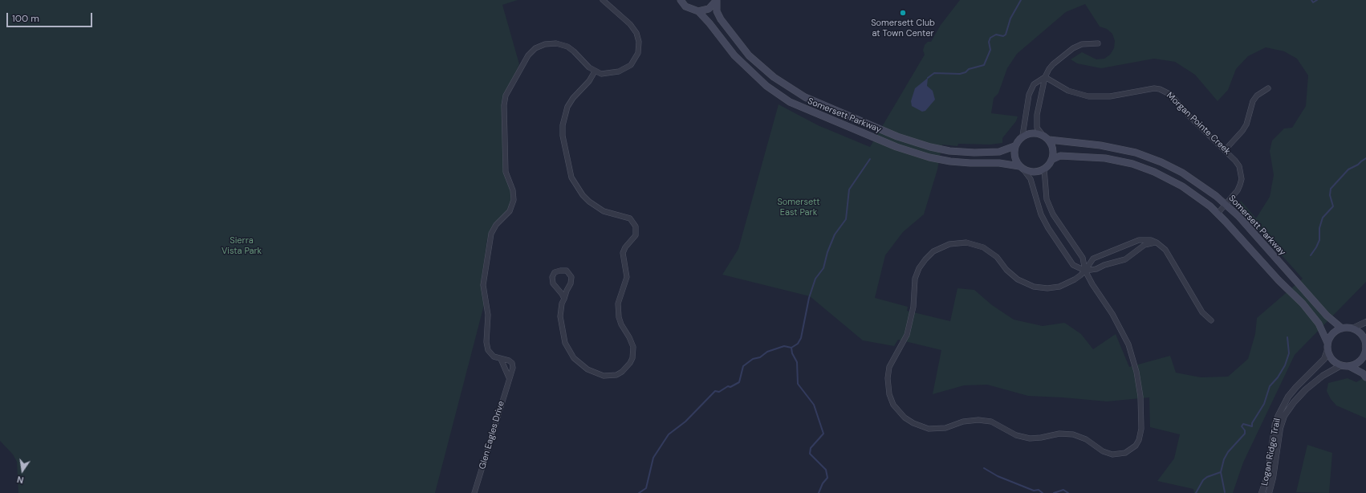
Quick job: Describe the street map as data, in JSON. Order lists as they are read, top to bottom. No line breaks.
{"streets":{"main road":["Somersett Parkway"],"street":["Morgan Pointe Creek","Glen Eagles Drive","Logan Ridge Trail"]},"crossings":[["Somersett Parkway","Morgan Pointe Creek"],["Somersett Parkway","Logan Ridge Trail"]],"parks":["Somersett East Park","Sierra Vista Park"],"places":["Somersett Club at Town Center"],"scale_bar":"100 m","north":"bottom"}
